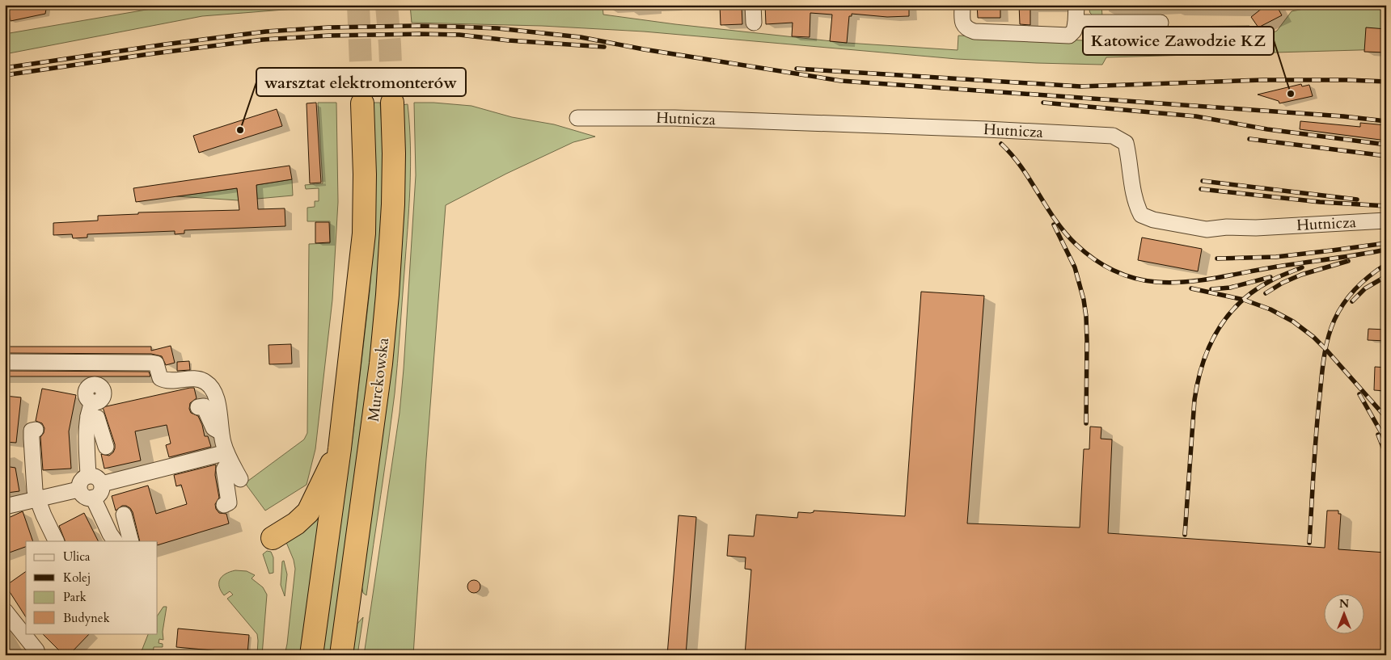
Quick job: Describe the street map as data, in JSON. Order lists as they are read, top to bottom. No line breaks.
{"streets":{"highway":["Murckowska"],"street":["Hutnicza"]},"places":["Katowice Zawodzie KZ","warsztat elektromonterów"],"legend":["Ulica","Kolej","Park","Budynek"],"north":"top"}
